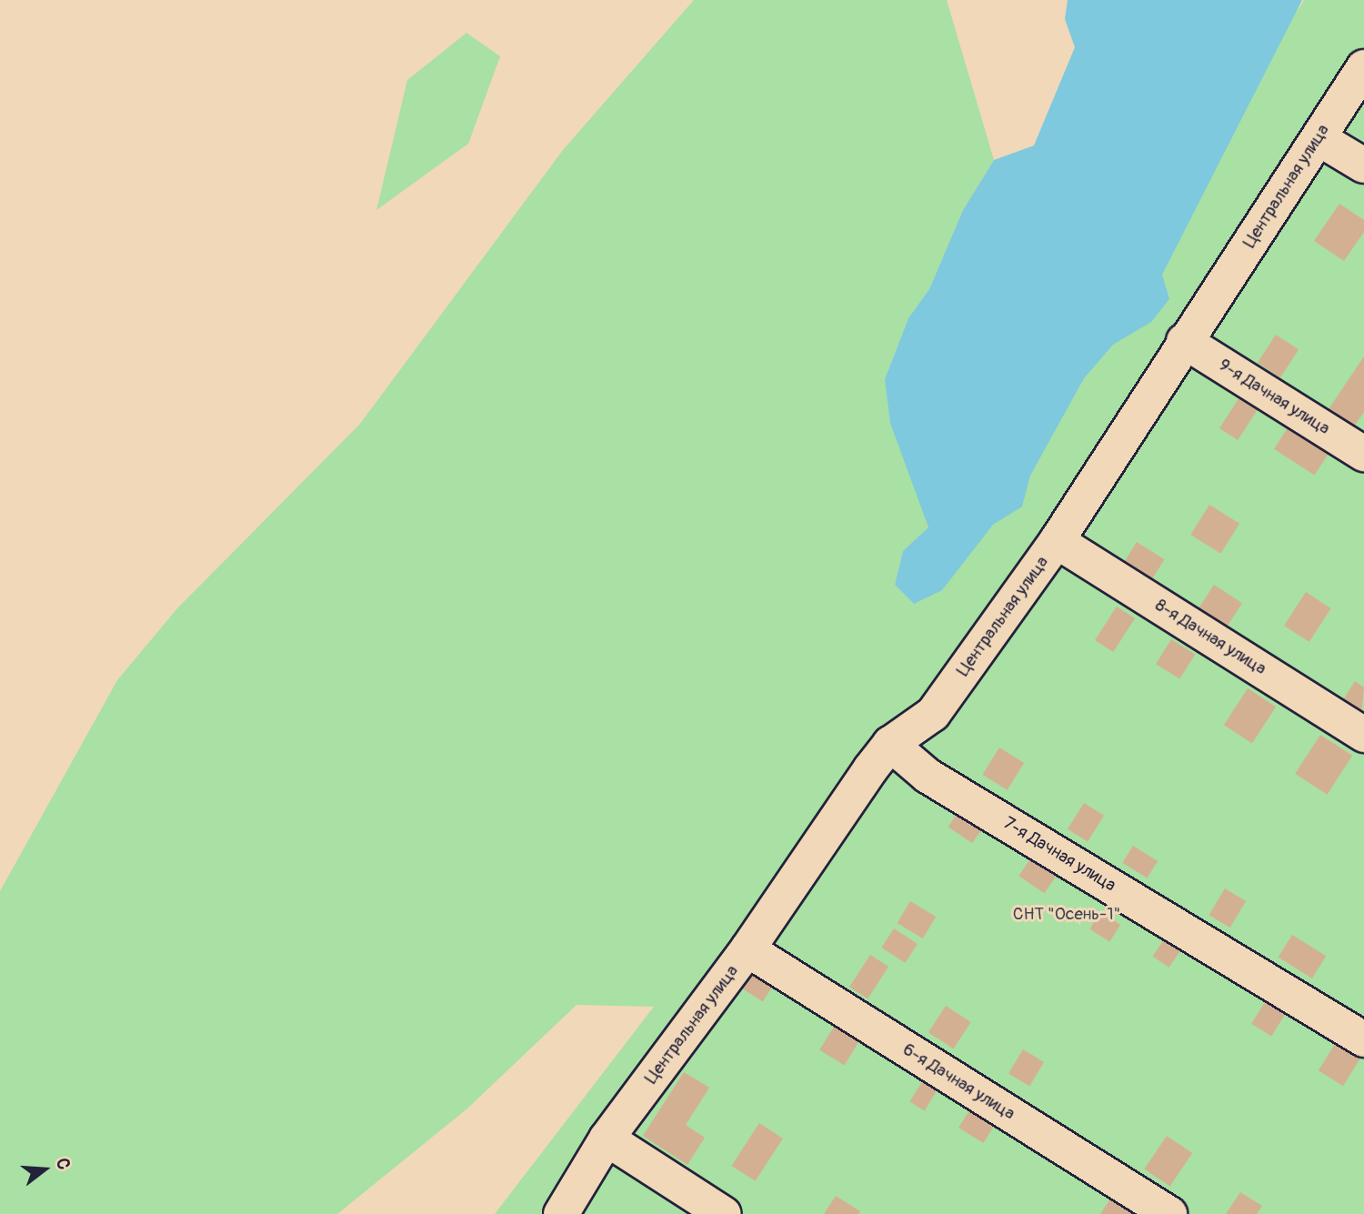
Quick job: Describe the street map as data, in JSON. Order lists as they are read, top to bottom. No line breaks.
{"streets":{"street":["Центральная улица","9-я Дачная улица","8-я Дачная улица","7-я Дачная улица","6-я Дачная улица"]},"crossings":[["Центральная улица","9-я Дачная улица"],["Центральная улица","8-я Дачная улица"],["Центральная улица","7-я Дачная улица"],["Центральная улица","6-я Дачная улица"]],"parks":["СНТ \"Осень-1\""],"north":"right"}
